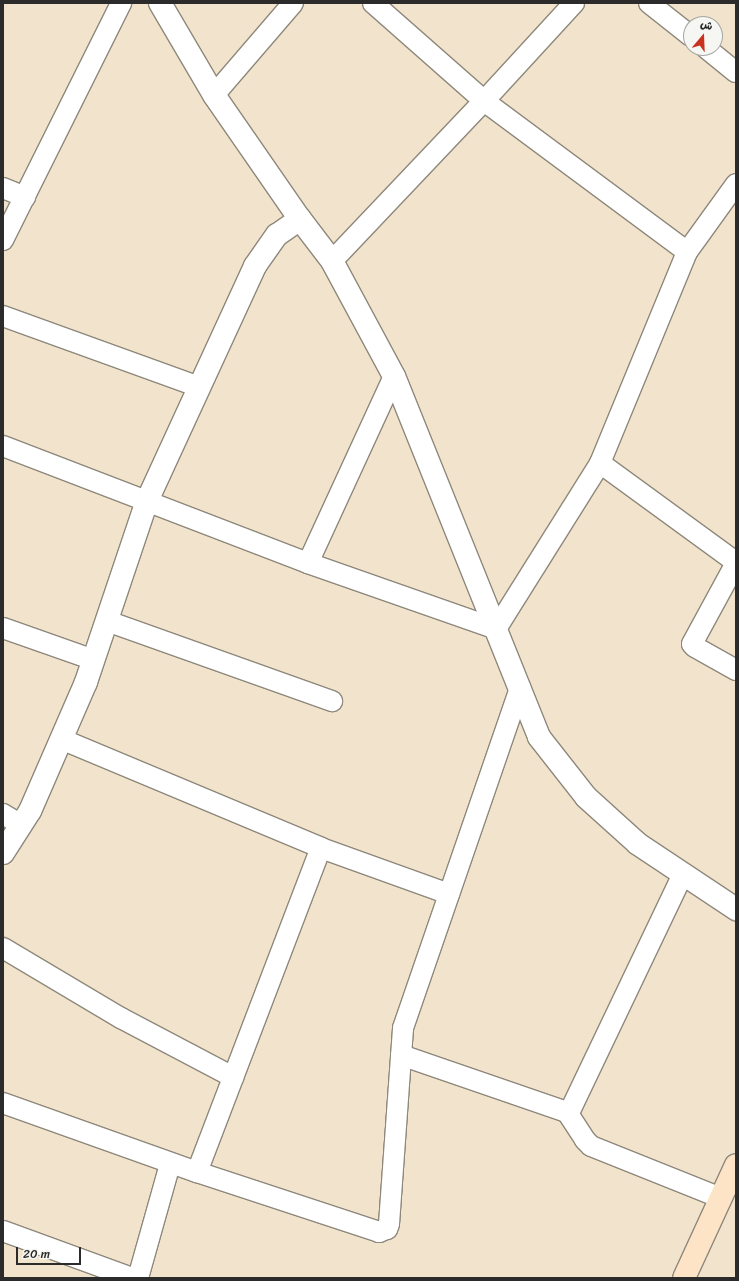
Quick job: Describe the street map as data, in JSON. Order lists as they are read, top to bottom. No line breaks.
{"scale_bar":"20 m","north":"top"}
